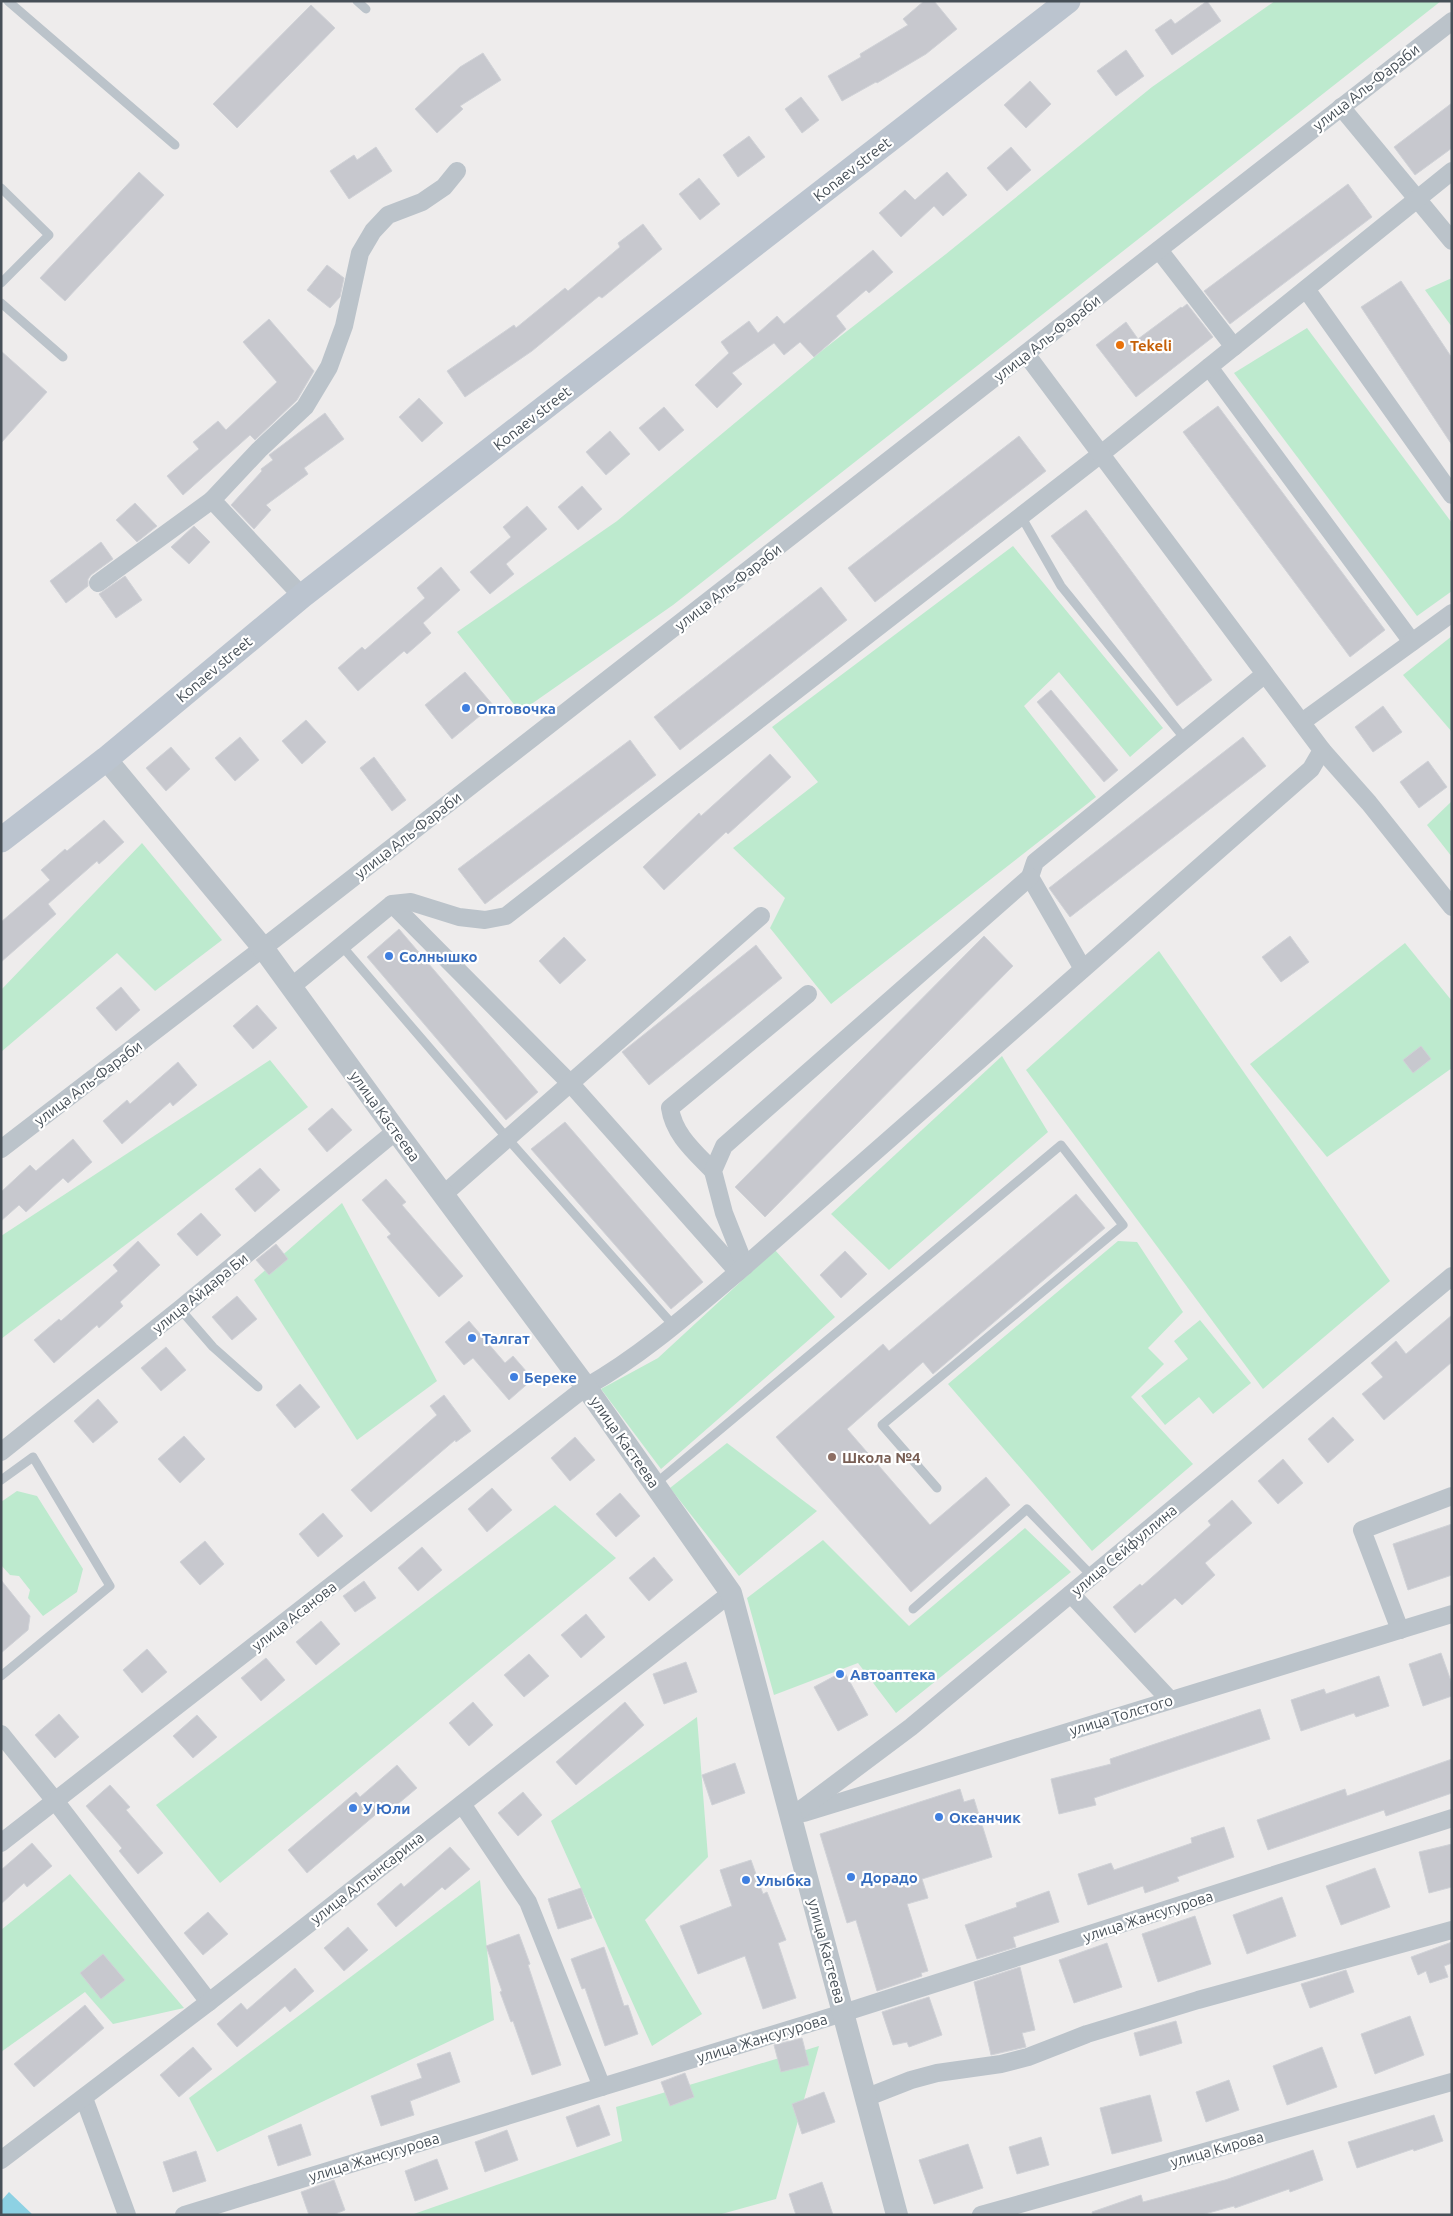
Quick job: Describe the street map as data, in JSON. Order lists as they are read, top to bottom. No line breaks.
{"streets":{"main road":["Konaev street"],"street":["улица Аль-Фараби","улица Кастеева","улица Айдара Би","улица Сейфуллина","улица Асанова","улица Толстого","улица Алтынсарина","улица Жансугурова","улица Кирова"]},"crossings":[["улица Аль-Фараби","улица Кастеева"],["Konaev street","улица Кастеева"],["улица Кастеева","улица Айдара Би"],["улица Кастеева","улица Сейфуллина"],["улица Кастеева","улица Асанова"],["улица Кастеева","улица Толстого"],["улица Кастеева","улица Алтынсарина"],["улица Кастеева","улица Жансугурова"],["улица Сейфуллина","улица Толстого"]],"places":["Tekeli","Оптовочка","Солнышко","Талгат","Береке","Школа №4","Автоаптека","У Юли","Океанчик","Дорадо","Улыбка"]}
